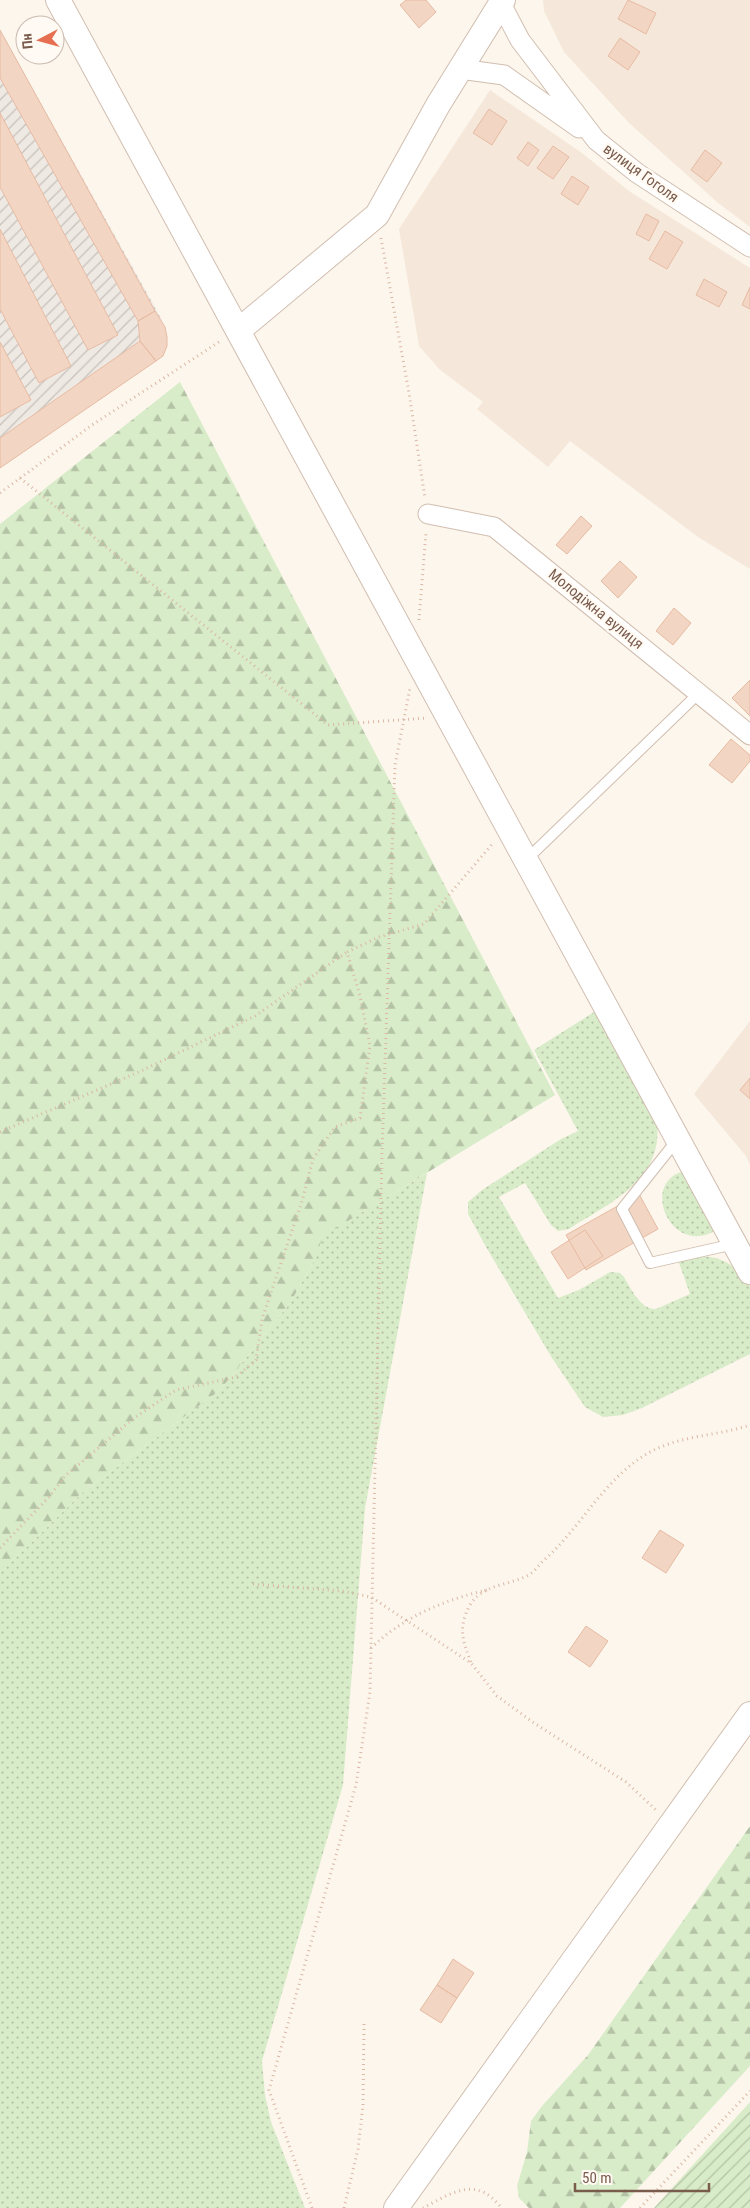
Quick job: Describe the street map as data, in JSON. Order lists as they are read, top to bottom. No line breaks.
{"streets":{"street":["вулиця Гоголя","Молодіжна вулиця"]},"scale_bar":"50 m","north":"left"}
